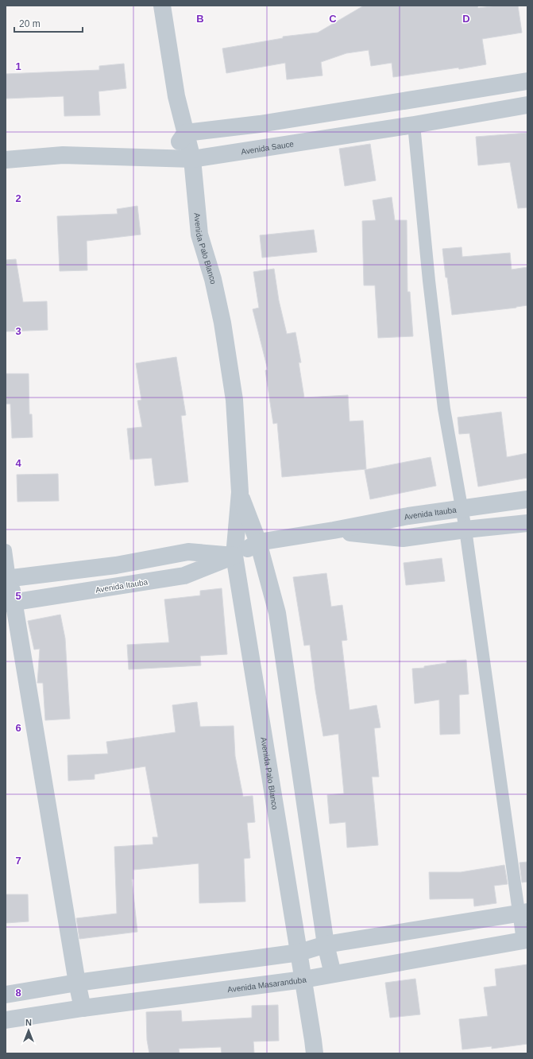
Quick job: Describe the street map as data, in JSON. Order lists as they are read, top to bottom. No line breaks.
{"streets":{"street":["Avenida Sauce","Avenida Palo Blanco","Avenida Itauba","Avenida Masaranduba"]},"crossings":[["Avenida Sauce","Avenida Palo Blanco"],["Avenida Palo Blanco","Avenida Itauba"],["Avenida Palo Blanco","Avenida Masaranduba"]],"scale_bar":"20 m","north":"top","grid":{"columns":["B","C","D"],"rows":["1","2","3","4","5","6","7","8"]}}
